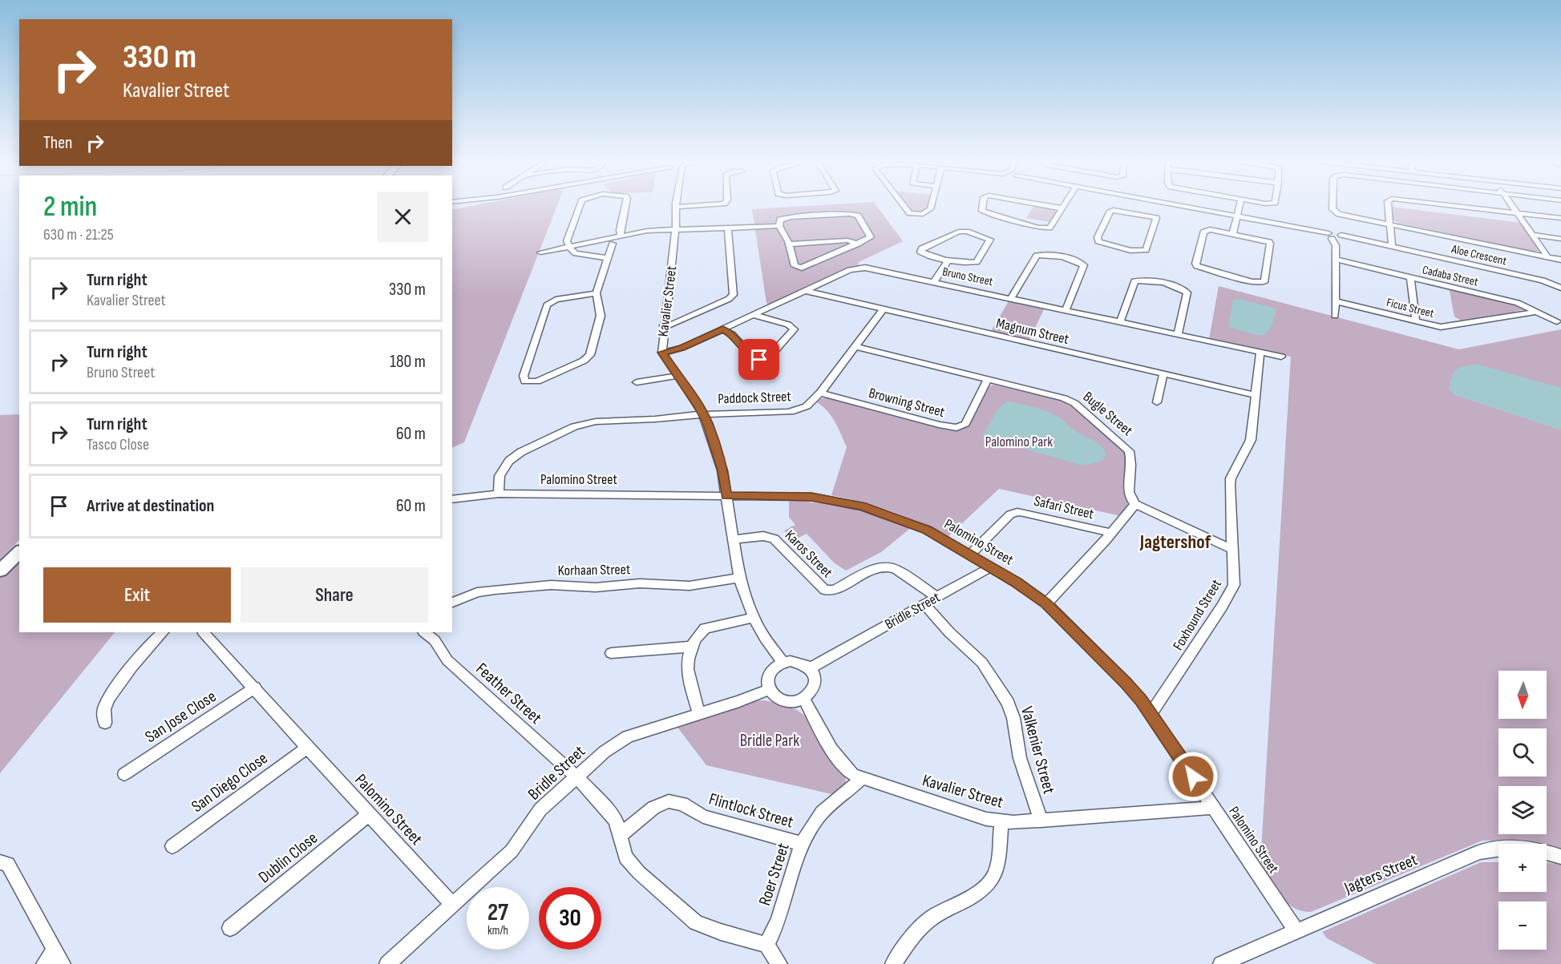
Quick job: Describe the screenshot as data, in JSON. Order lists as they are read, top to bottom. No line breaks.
{"streets":{"street":["Aloe Crescent","Cadaba Street","Bruno Street","Kavalier Street","Ficus Street","Magnum Street","Paddock Street","Browning Street","Bugle Street","Palomino Street","Safari Street","Karos Street","Korhaan Street","Bridle Street","Foxhound Street","Feather Street","San Jose Close","Valkenier Street","San Diego Close","Flintlock Street","Dublin Close","Jagters Street","Roer Street"]},"crossings":[["Cadaba Street","Ficus Street"],["Bruno Street","Kavalier Street"],["Bruno Street","Magnum Street"],["Bruno Street","Foxhound Street"],["Kavalier Street","Paddock Street"],["Kavalier Street","Palomino Street"],["Kavalier Street","Karos Street"],["Kavalier Street","Korhaan Street"],["Kavalier Street","Bridle Street"],["Kavalier Street","Valkenier Street"],["Kavalier Street","Roer Street"],["Magnum Street","Paddock Street"],["Magnum Street","Foxhound Street"],["Paddock Street","Browning Street"],["Paddock Street","Bugle Street"],["Paddock Street","Palomino Street"],["Browning Street","Bugle Street"],["Palomino Street","Safari Street"],["Palomino Street","Bridle Street"],["Palomino Street","Foxhound Street"],["Palomino Street","San Jose Close"],["Palomino Street","San Diego Close"],["Palomino Street","Dublin Close"],["Palomino Street","Jagters Street"],["Karos Street","Bridle Street"],["Bridle Street","Feather Street"],["Bridle Street","Valkenier Street"],["Feather Street","Flintlock Street"],["Feather Street","Roer Street"],["Flintlock Street","Roer Street"]],"districts":["Jagtershof"],"parks":["Palomino Park","Bridle Park"],"north":"bottom","page":{"turn":["330 m","Kavalier Street"],"then":"Then","heading":["2 min","630 m · 21:25"],"list":[{"name":"Turn right","note":"Kavalier Street","value":"330 m"},{"name":"Turn right","note":"Bruno Street","value":"180 m"},{"name":"Turn right","note":"Tasco Close","value":"60 m"},{"name":"Arrive at destination","value":"60 m"}],"buttons":["Exit","Share"],"map_buttons":["+","−"],"speed":"27 km/h","limit":"30"}}
